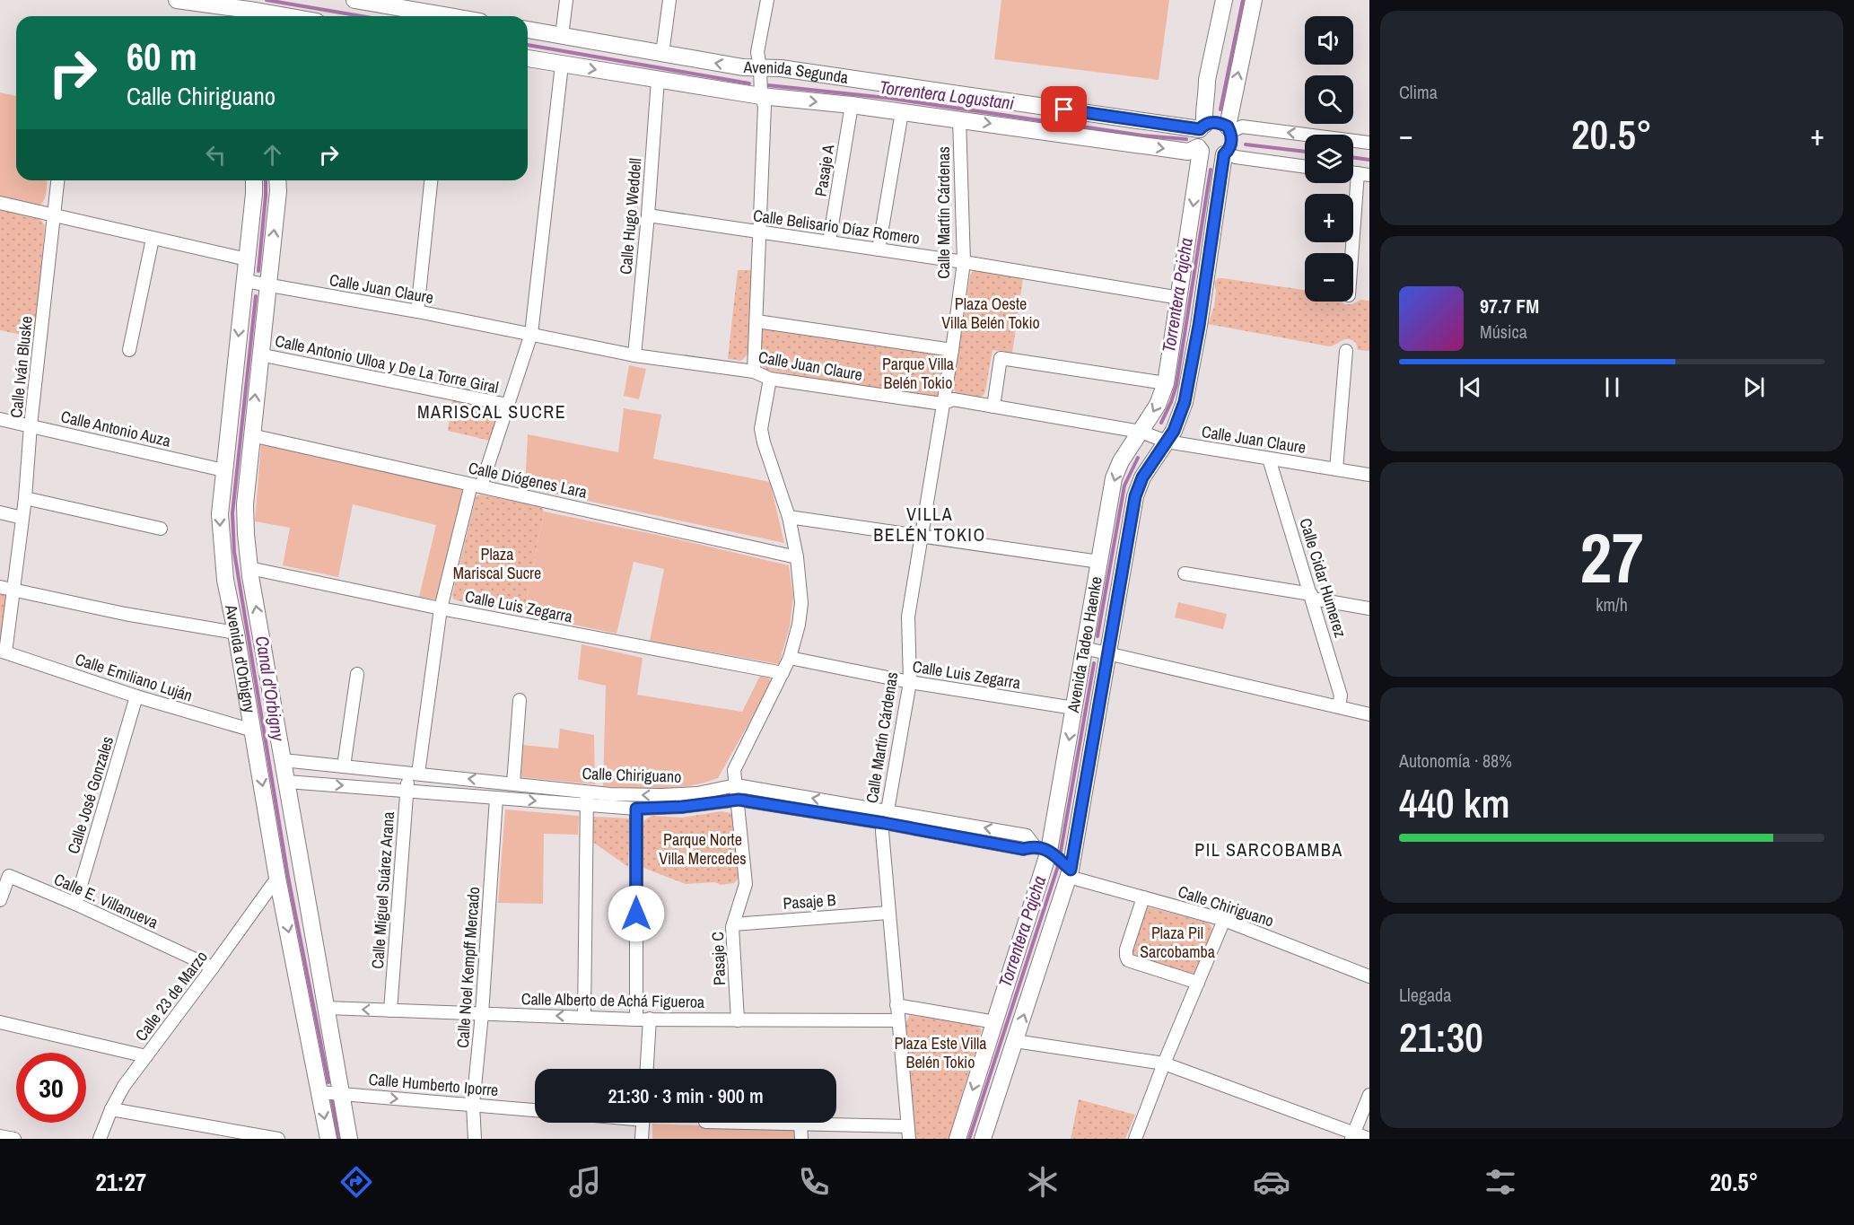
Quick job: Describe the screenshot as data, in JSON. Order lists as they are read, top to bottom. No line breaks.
{"streets":{"main road":["Avenida Segunda","Avenida Tadeo Haenke","Avenida d'Orbigny"],"street":["Pasaje A","Calle Martín Cárdenas","Calle Hugo Weddell","Calle Belisario Díaz Romero","Calle Juan Claure","Calle Antonio Ulloa y De La Torre Giral","Calle Iván Bluske","Calle Antonio Auza","Calle Diógenes Lara","Calle Cidar Humerez","Calle Luis Zegarra","Calle Emiliano Luján","Calle Chiriguano","Calle José Gonzales","Calle Miguel Suárez Arana","Calle E. Villanueva","Pasaje B","Pasaje C","Calle Noel Kempff Mercado","Calle 23 de Marzo","Calle Alberto de Achá Figueroa","Calle Humberto Iporre"]},"crossings":[["Avenida Segunda","Pasaje A"],["Avenida Segunda","Calle Martín Cárdenas"],["Avenida Segunda","Calle Hugo Weddell"],["Avenida Segunda","Avenida Tadeo Haenke"],["Pasaje A","Calle Belisario Díaz Romero"],["Calle Martín Cárdenas","Calle Belisario Díaz Romero"],["Calle Martín Cárdenas","Calle Juan Claure"],["Calle Martín Cárdenas","Calle Luis Zegarra"],["Calle Martín Cárdenas","Calle Chiriguano"],["Calle Martín Cárdenas","Pasaje B"],["Calle Martín Cárdenas","Calle Alberto de Achá Figueroa"],["Calle Hugo Weddell","Calle Belisario Díaz Romero"],["Calle Hugo Weddell","Calle Juan Claure"],["Calle Belisario Díaz Romero","Avenida Tadeo Haenke"],["Calle Juan Claure","Calle Cidar Humerez"],["Calle Juan Claure","Avenida Tadeo Haenke"],["Calle Juan Claure","Avenida d'Orbigny"],["Calle Juan Claure","Pasaje C"],["Calle Antonio Ulloa y De La Torre Giral","Avenida d'Orbigny"],["Calle Iván Bluske","Calle Antonio Auza"],["Calle Iván Bluske","Calle Emiliano Luján"],["Calle Antonio Auza","Avenida d'Orbigny"],["Calle Diógenes Lara","Avenida d'Orbigny"],["Calle Diógenes Lara","Pasaje C"],["Calle Luis Zegarra","Avenida Tadeo Haenke"],["Calle Luis Zegarra","Avenida d'Orbigny"],["Calle Luis Zegarra","Pasaje C"],["Avenida Tadeo Haenke","Calle Chiriguano"],["Avenida d'Orbigny","Calle Emiliano Luján"],["Avenida d'Orbigny","Calle Chiriguano"],["Avenida d'Orbigny","Calle 23 de Marzo"],["Avenida d'Orbigny","Calle Alberto de Achá Figueroa"],["Avenida d'Orbigny","Calle Humberto Iporre"],["Calle Emiliano Luján","Calle José Gonzales"],["Calle Chiriguano","Calle Miguel Suárez Arana"],["Calle Chiriguano","Pasaje C"],["Calle Chiriguano","Calle Noel Kempff Mercado"],["Calle José Gonzales","Calle E. Villanueva"],["Calle Miguel Suárez Arana","Calle Alberto de Achá Figueroa"],["Calle E. Villanueva","Calle 23 de Marzo"],["Pasaje B","Pasaje C"],["Pasaje C","Calle Alberto de Achá Figueroa"],["Calle Noel Kempff Mercado","Calle Alberto de Achá Figueroa"],["Calle Noel Kempff Mercado","Calle Humberto Iporre"]],"one_way":["Calle Humberto Iporre"],"districts":["MARISCAL SUCRE","VILLA BELÉN TOKIO","PIL SARCOBAMBA"],"water":["Torrentera Logustani","Torrentera Pajcha","Canal d'Orbigny"],"parks":["Plaza Oeste Villa Belén Tokio","Parque Villa Belén Tokio","Plaza Mariscal Sucre","Parque Norte Villa Mercedes","Plaza Pil Sarcobamba","Plaza Este Villa Belén Tokio"],"page":{"tile":["Clima",["27","km/h"],["Autonomía · 88%","440 km"],["Llegada","21:30"]],"map_buttons":["+","−"],"turn":["60 m","Calle Chiriguano"],"heat":["−","20.5°","+"],"song":["97.7 FM","Música"],"limit":"30","trip":"21:30 · 3 min · 900 m","tabs":["21:27","20.5°"]}}
